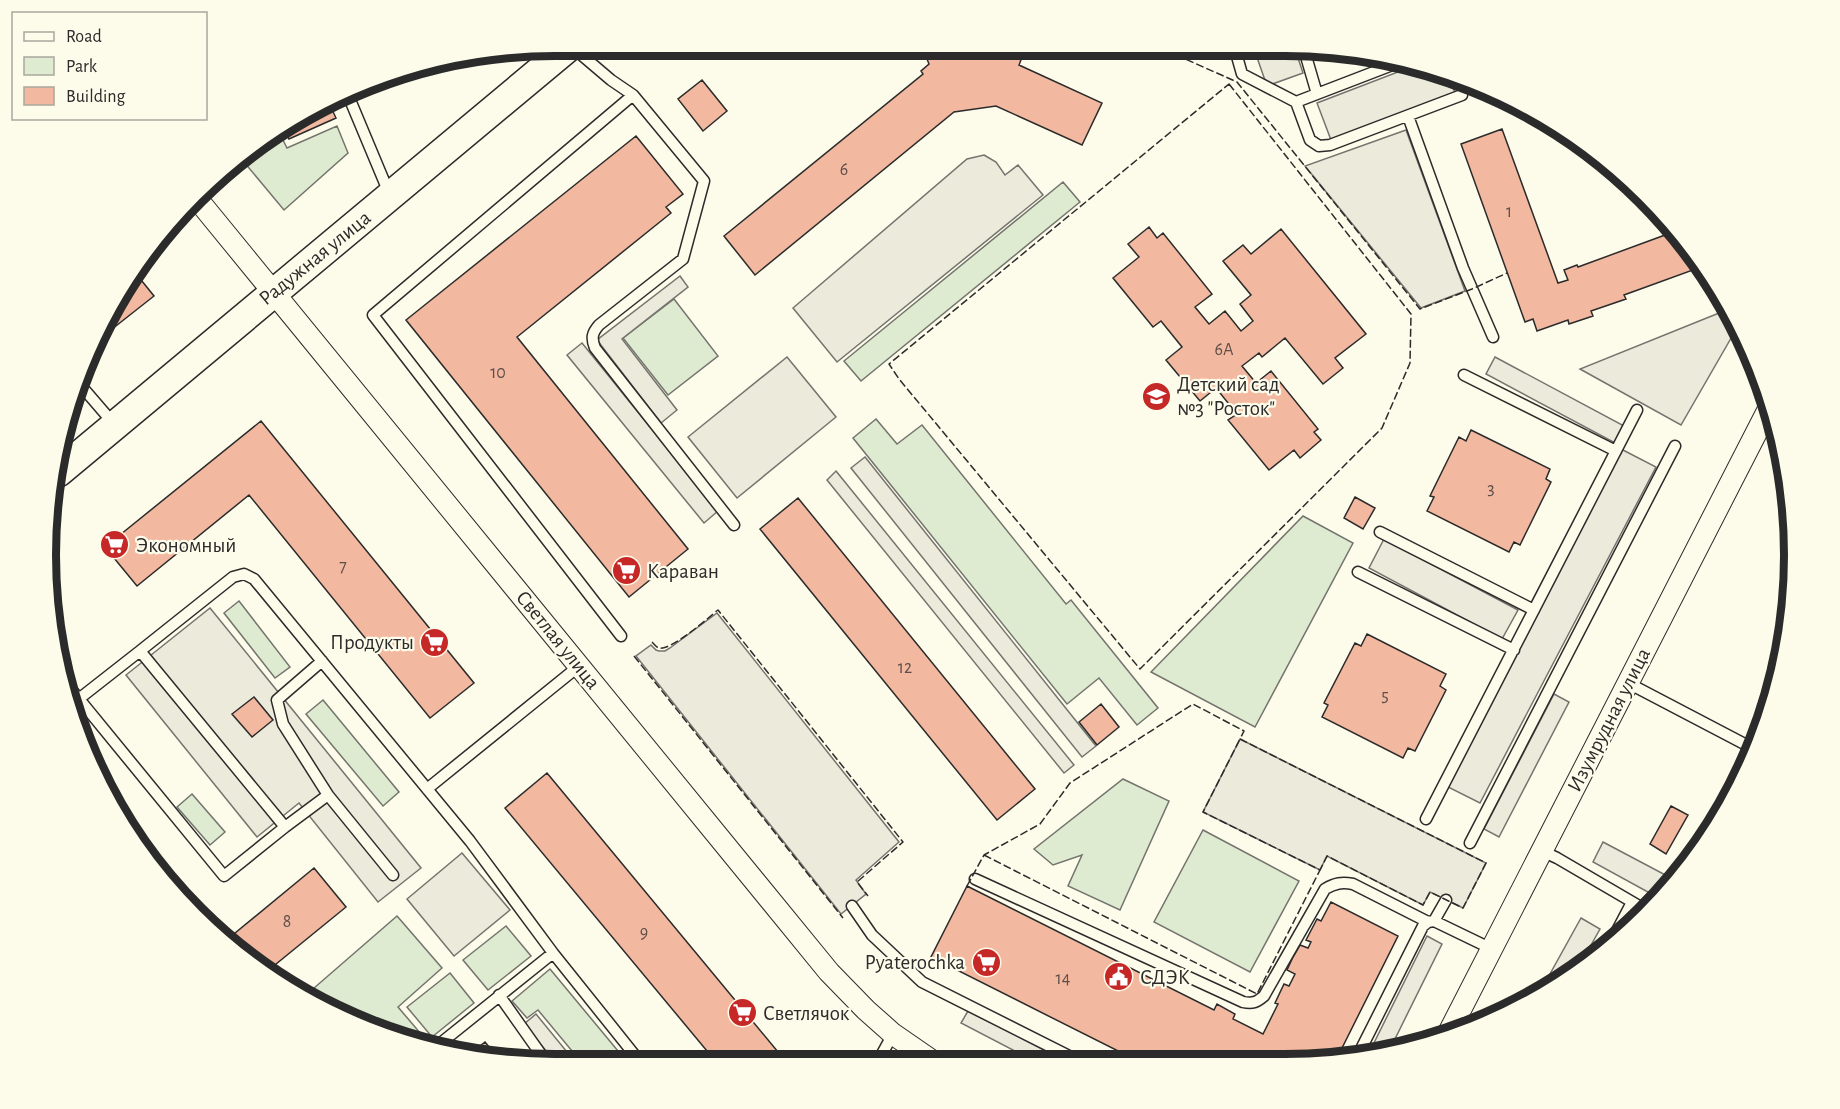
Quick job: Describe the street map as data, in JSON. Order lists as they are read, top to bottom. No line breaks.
{"streets":{"main road":["Радужная улица"],"street":["Светлая улица","Изумрудная улица"]},"crossings":[["Радужная улица","Светлая улица"]],"places":{"school or university":["Детский сад №3 \"Росток\""],"supermarket":["Экономный","Караван","Продукты","Pyaterochka","Светлячок"],"public building":["СДЭК"]},"house_numbers":["6","1","6А","10","3","7","12","5","8","9","14"],"legend":["Road","Park","Building"]}
